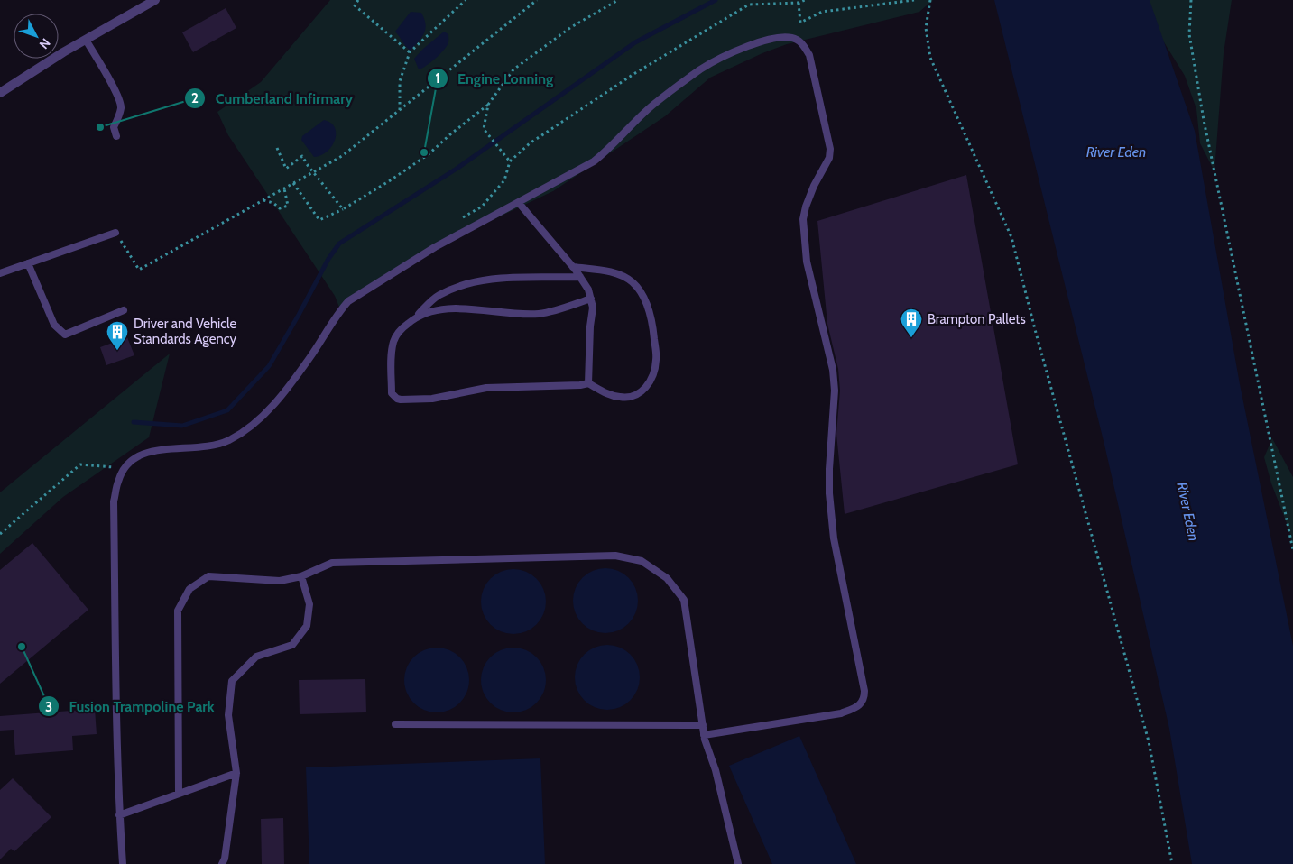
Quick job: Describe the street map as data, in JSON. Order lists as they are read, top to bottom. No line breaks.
{"water":["River Eden"],"places":{"other":["Cumberland Infirmary","Engine Lonning","Fusion Trampoline Park"],"building":["Brampton Pallets","Driver and Vehicle Standards Agency"]},"north":"bottom right"}
